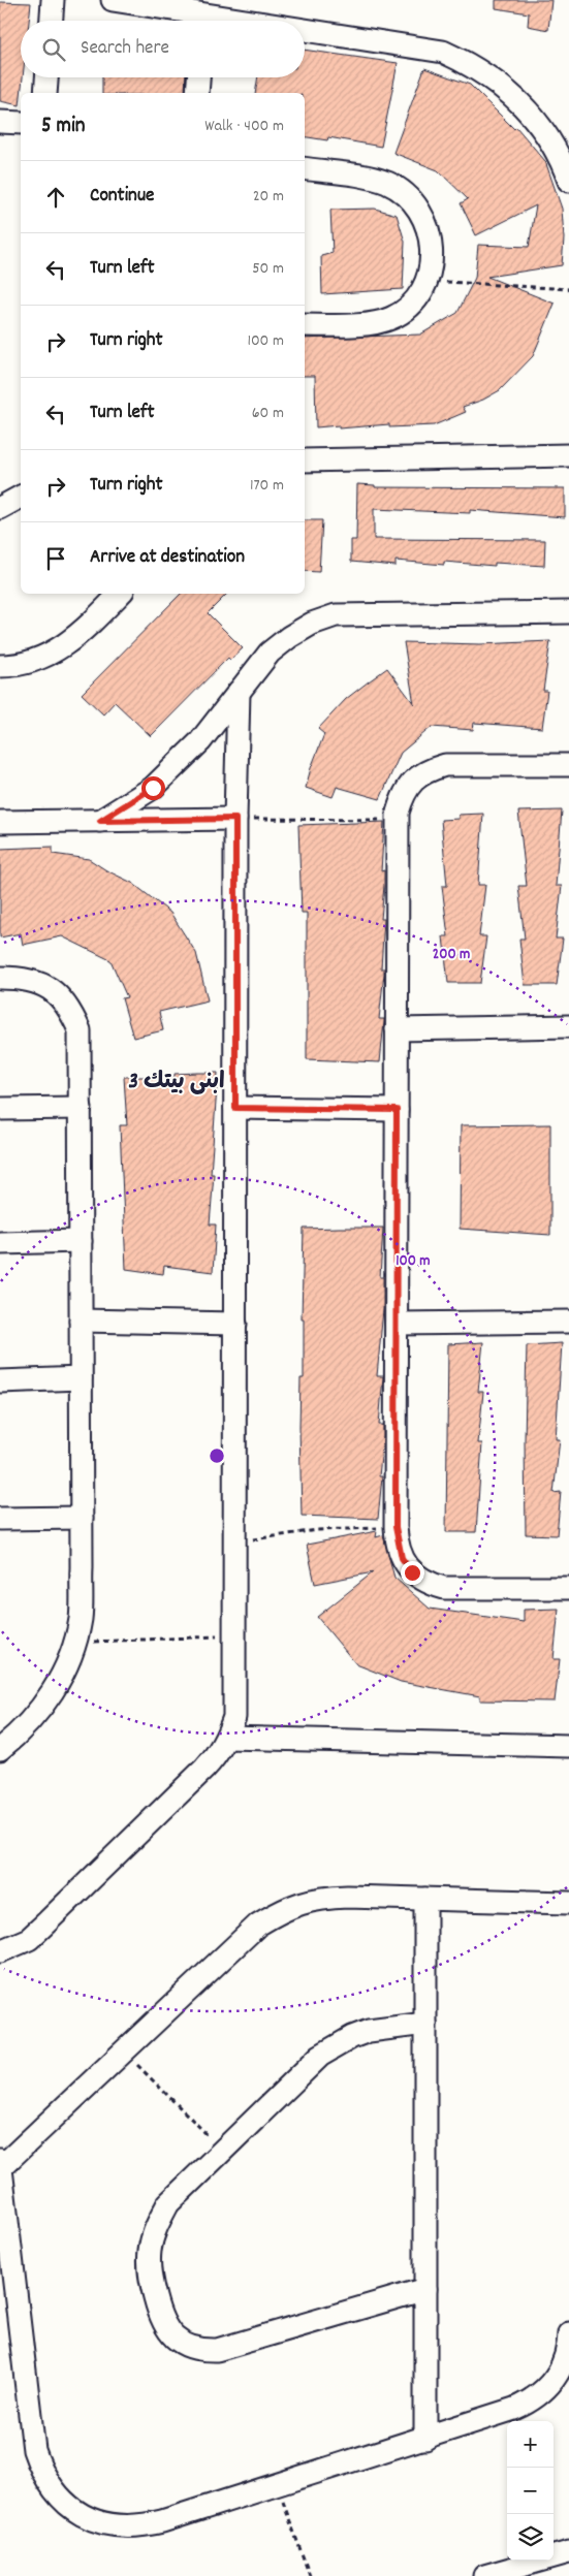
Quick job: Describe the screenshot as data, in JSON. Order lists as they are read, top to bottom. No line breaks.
{"districts":["ابنى بيتك 3"],"page":{"search":"Search here","heading":["5 min","Walk · 400 m"],"list":[["Continue","20 m"],["Turn left","50 m"],["Turn right","100 m"],["Turn left","60 m"],["Turn right","170 m"],"Arrive at destination"],"map_buttons":["+","−"]},"rings":["200 m","100 m"]}
